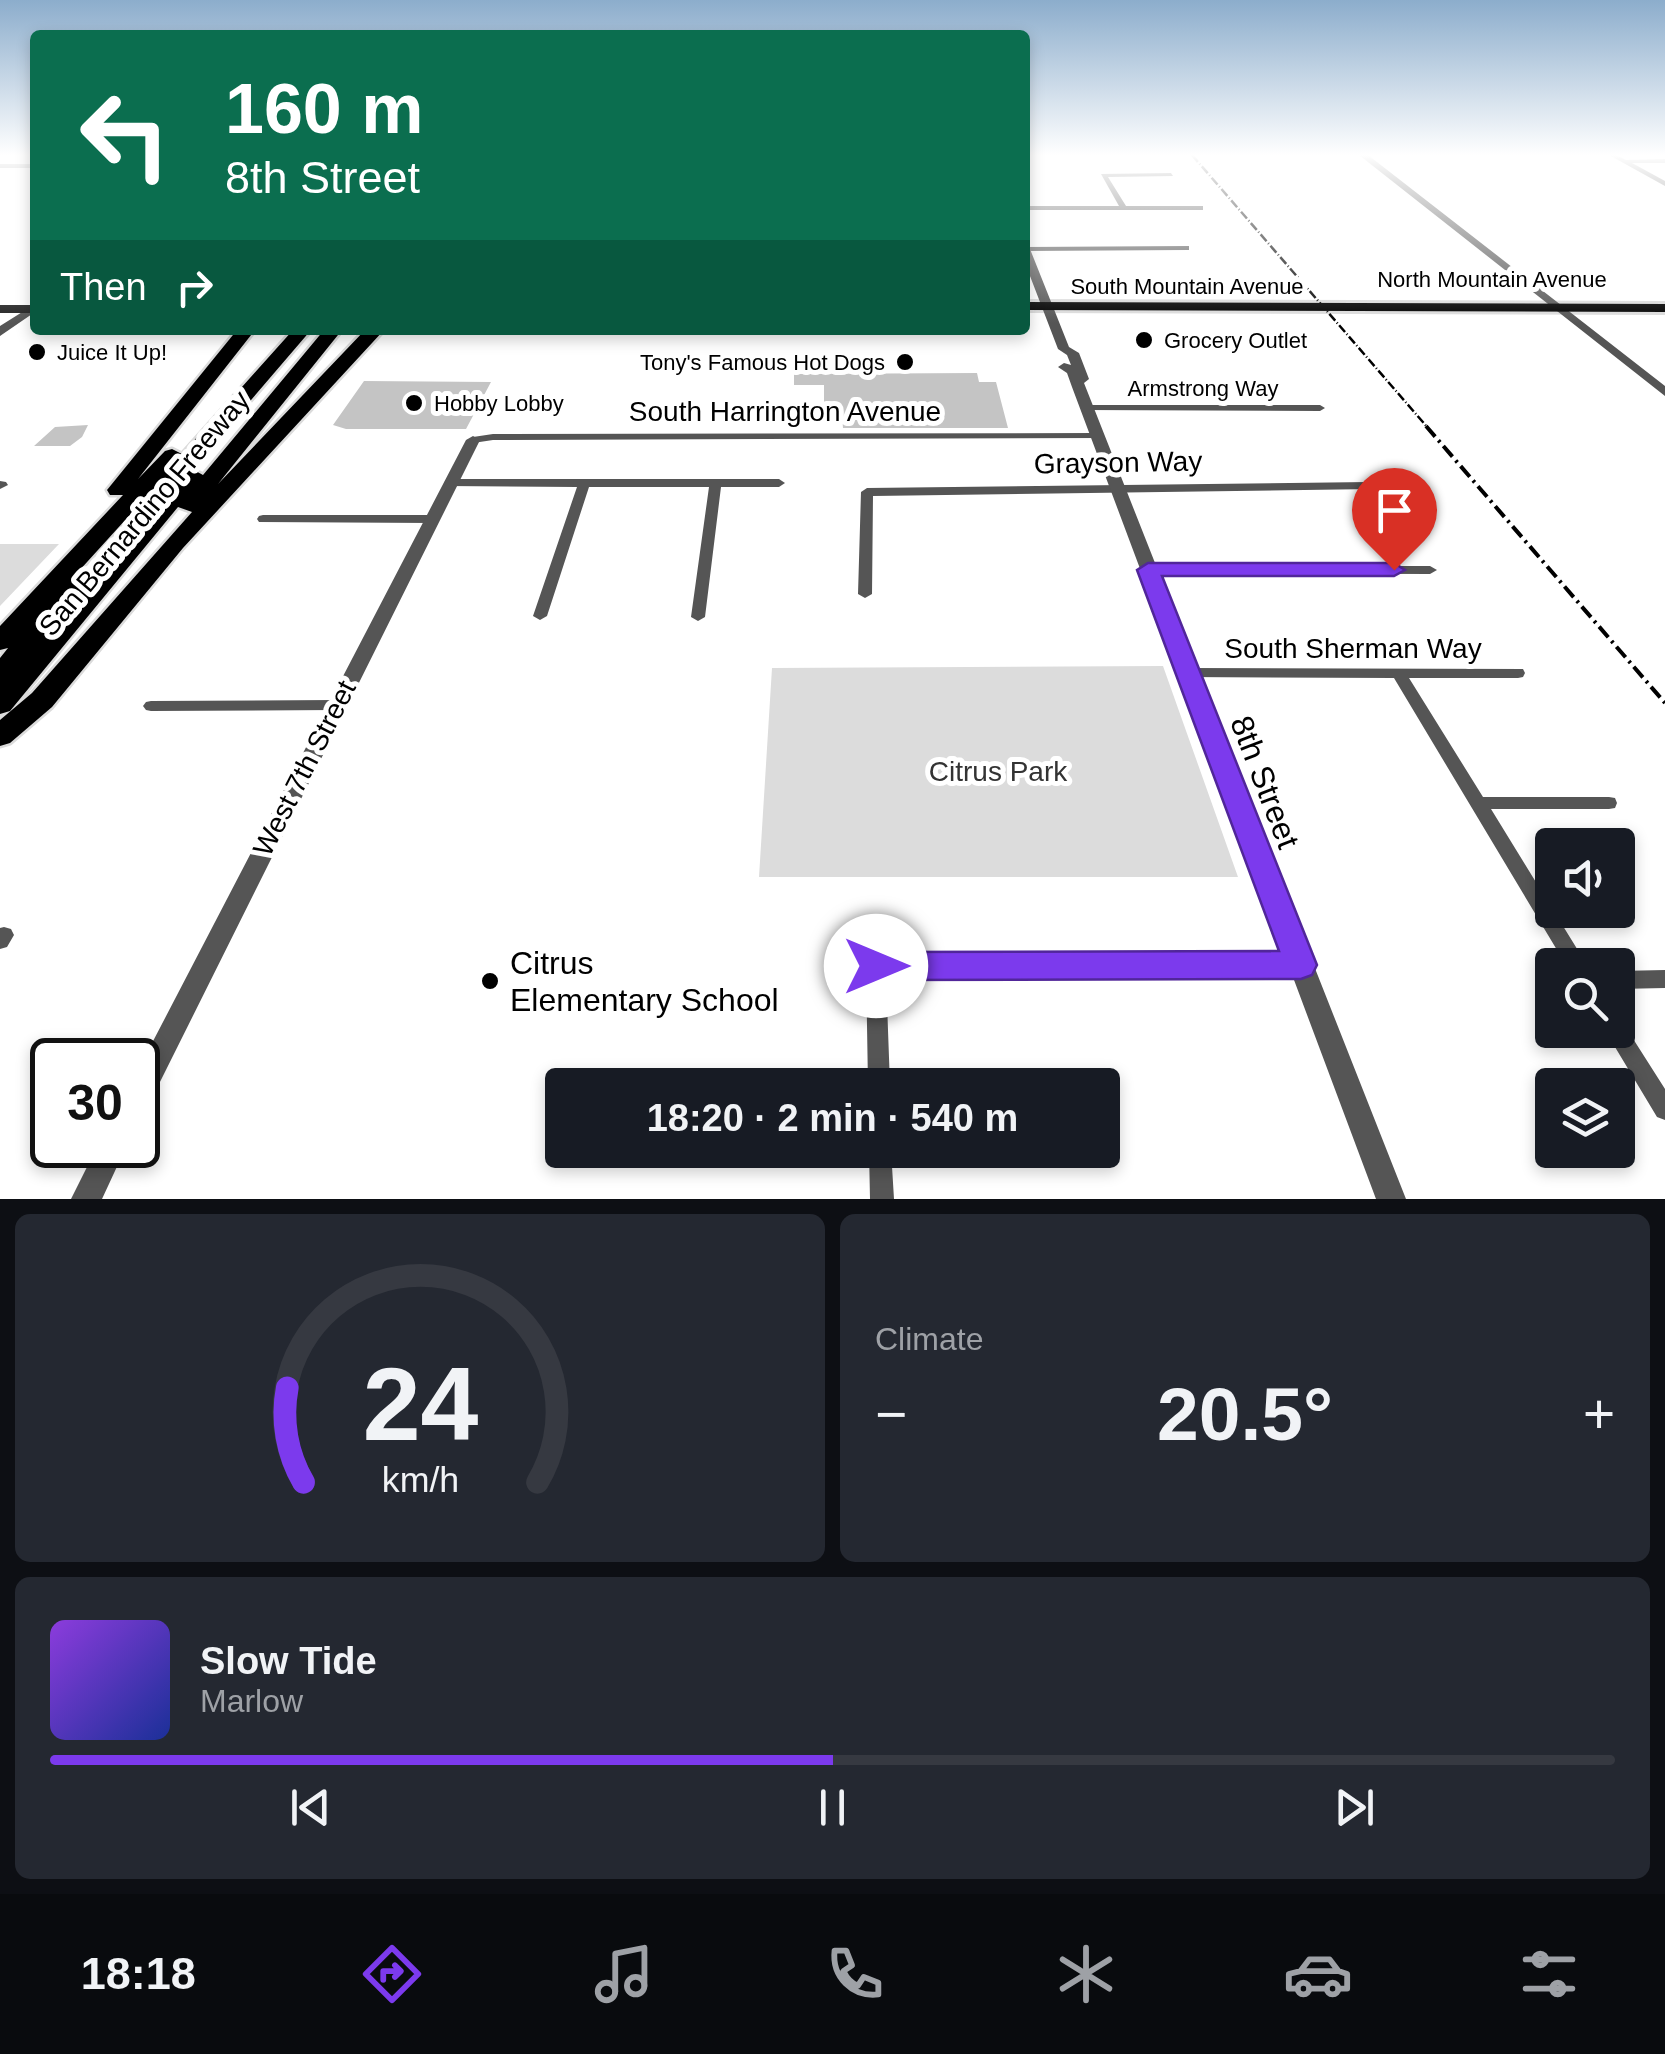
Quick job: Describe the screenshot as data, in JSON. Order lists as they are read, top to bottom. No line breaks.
{"streets":{"highway":["San Bernardino Freeway"],"main road":["North Mountain Avenue","South Mountain Avenue"],"street":["Armstrong Way","South Harrington Avenue","Grayson Way","South Sherman Way","West 7th Street","8th Street"]},"crossings":[["North Mountain Avenue","South Mountain Avenue"],["South Mountain Avenue","8th Street"],["Armstrong Way","8th Street"],["South Harrington Avenue","West 7th Street"],["South Harrington Avenue","8th Street"],["Grayson Way","8th Street"],["South Sherman Way","8th Street"]],"parks":["Citrus Park"],"places":["Grocery Outlet","Juice It Up!","Tony's Famous Hot Dogs","Hobby Lobby","Citrus Elementary School"],"page":{"turn":["160 m","8th Street"],"then":"Then","limit":"30","trip":"18:20 · 2 min · 540 m","tile":"Climate","heat":["−","20.5°","+"],"song":["Slow Tide","Marlow"],"tabs":"18:18","gauge":["24","km/h"]}}
